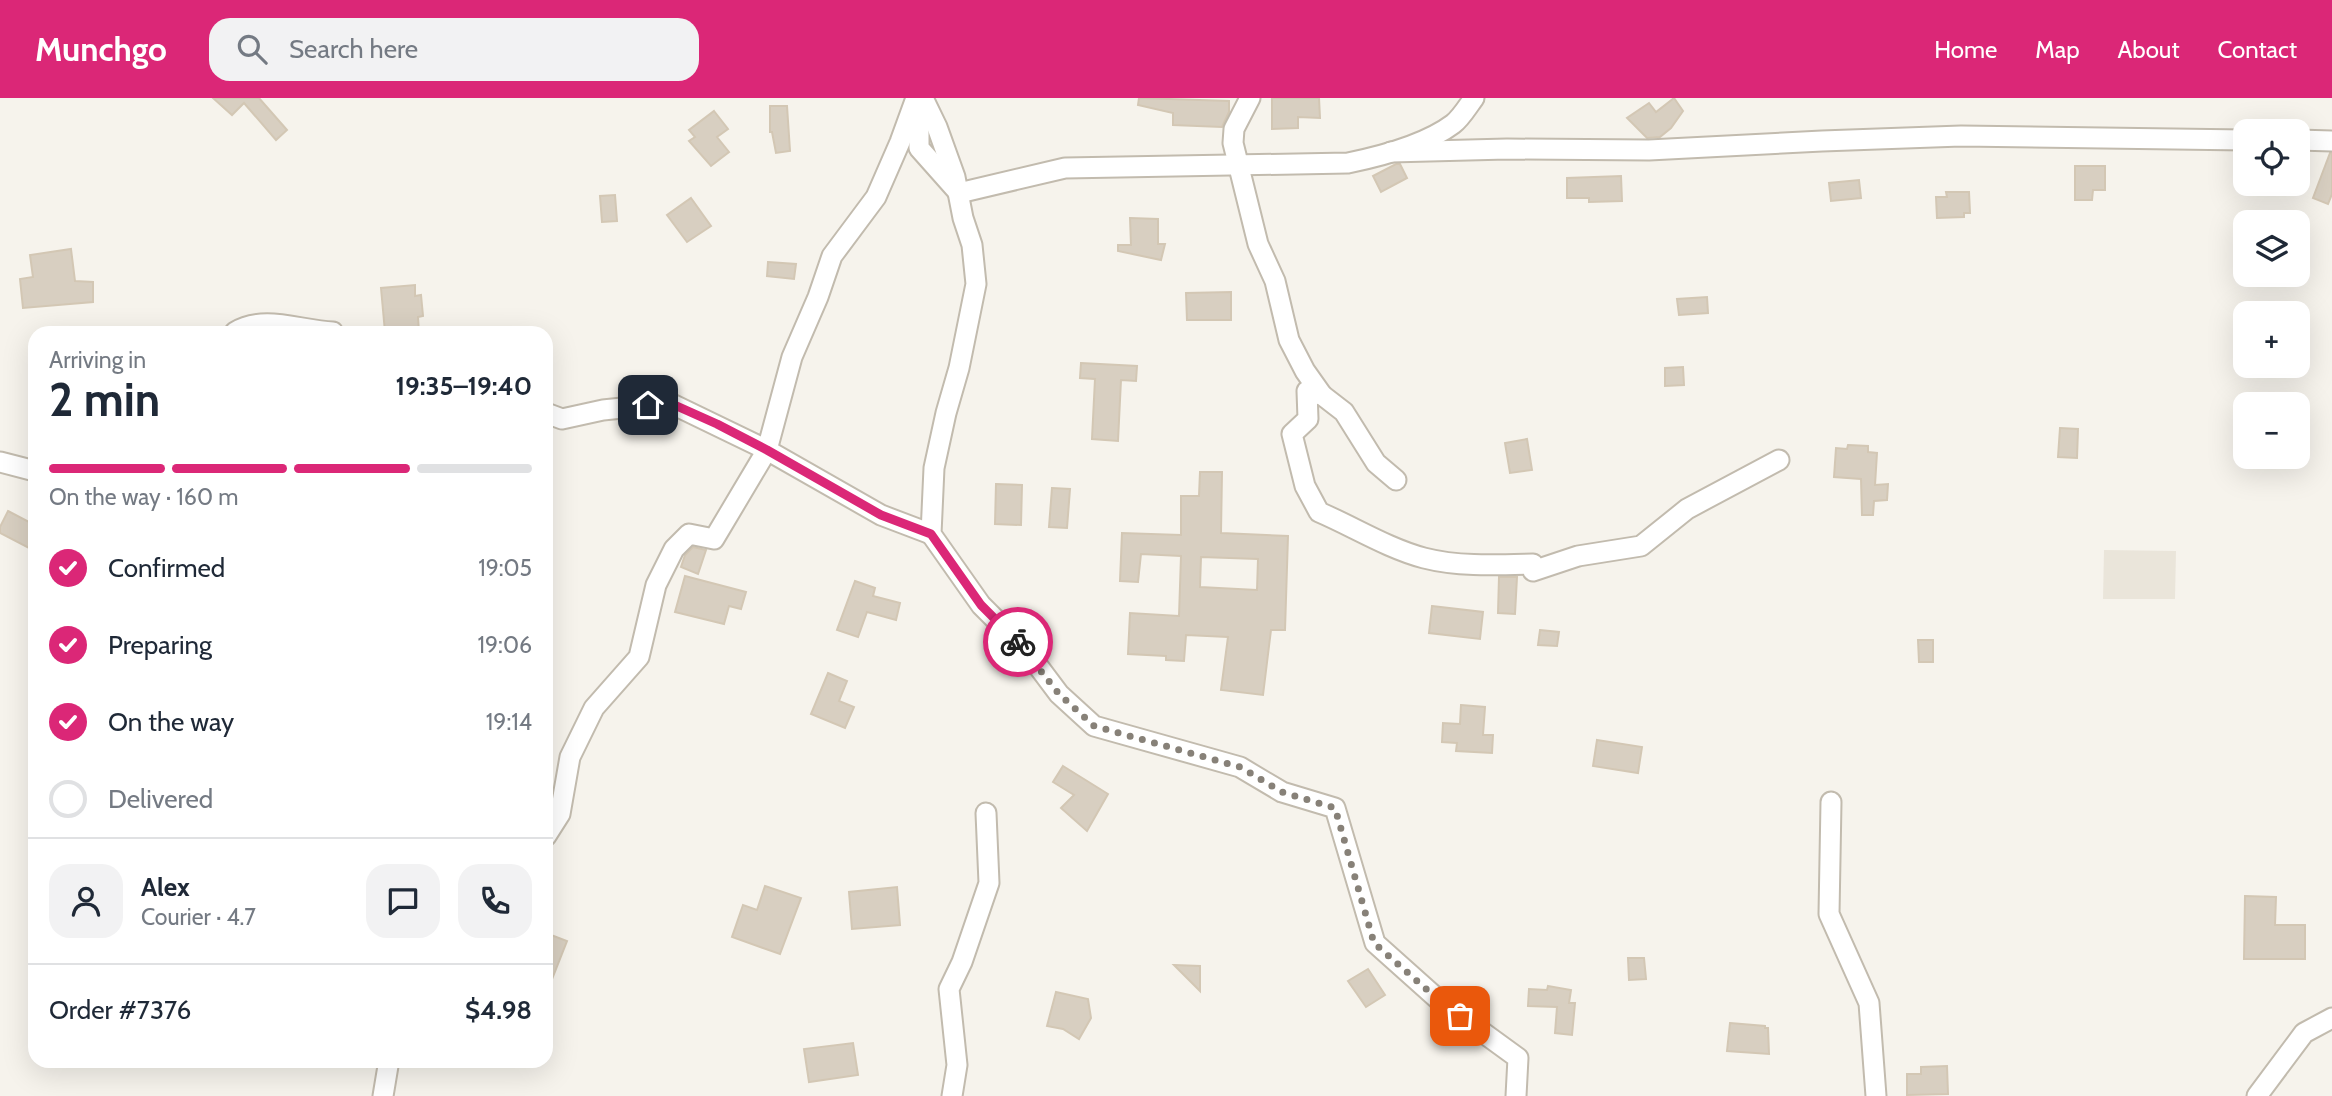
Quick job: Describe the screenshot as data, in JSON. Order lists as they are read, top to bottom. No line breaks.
{"page":{"header":"Munchgo","search":"Search here","nav":["Home","Map","About","Contact"],"map_buttons":["+","−"],"heading":["2 min","Arriving in","19:35–19:40"],"panel":["Alex","Courier · 4.7","Order #7376","$4.98"],"bar":"On the way · 160 m","list":[["Confirmed","19:05"],["Preparing","19:06"],["On the way","19:14"],"Delivered"]}}
